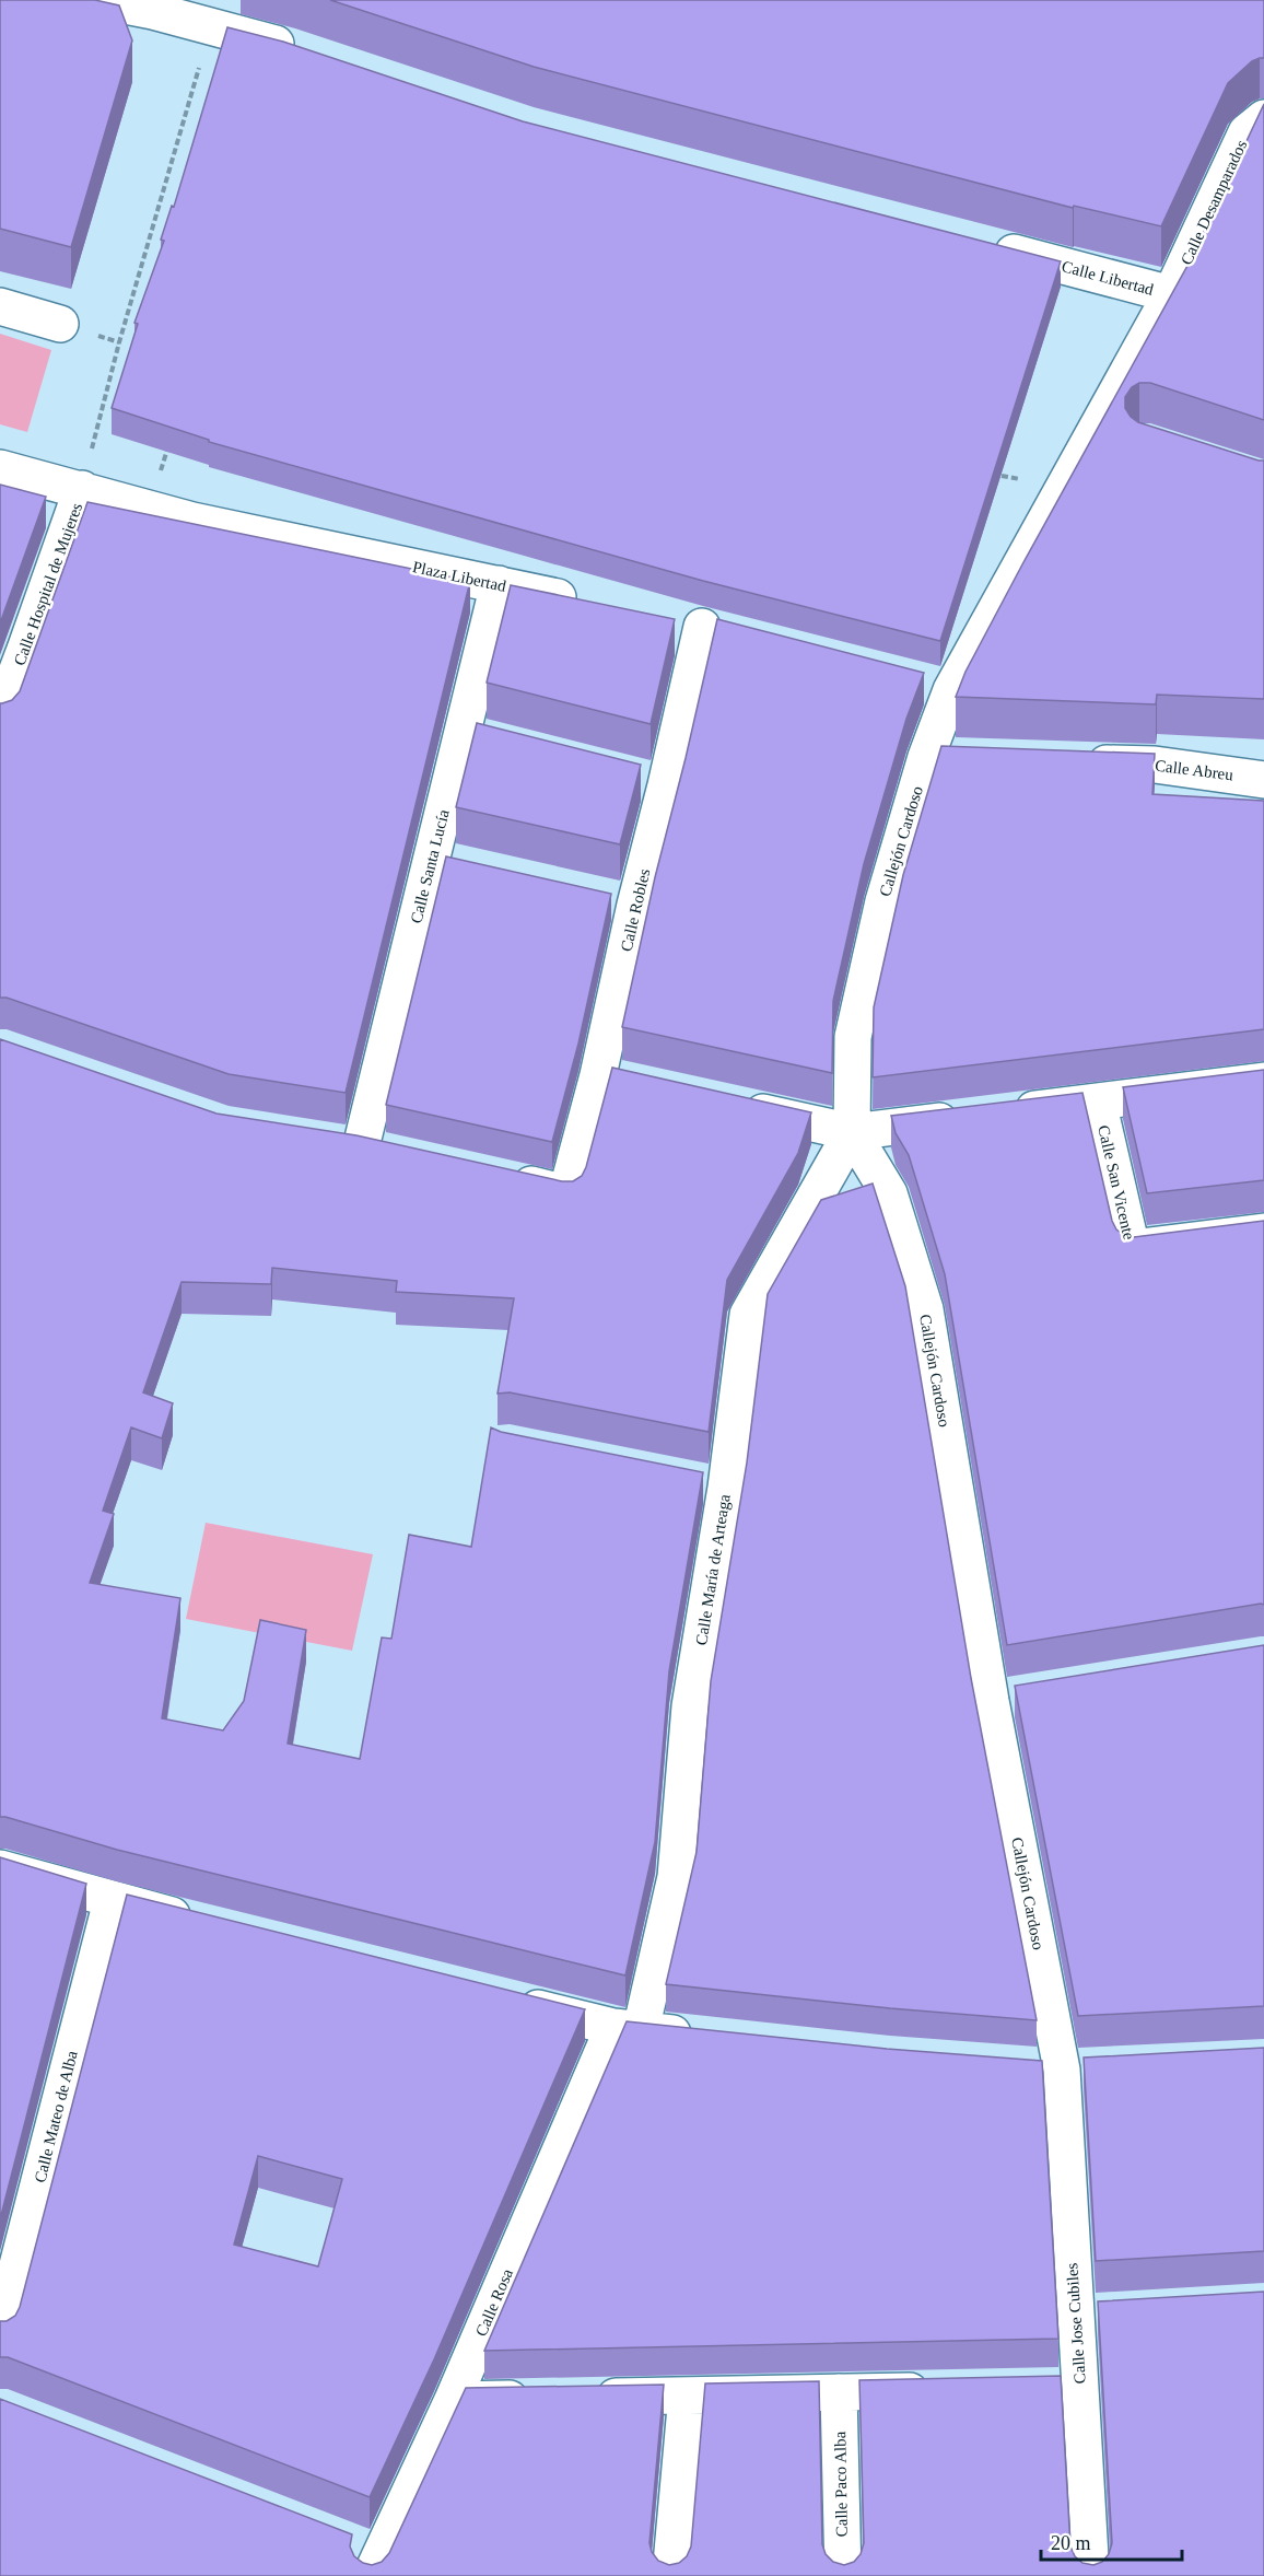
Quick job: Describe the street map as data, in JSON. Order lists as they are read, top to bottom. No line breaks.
{"streets":{"street":["Calle Desamparados","Calle Libertad","Plaza Libertad","Calle Hospital de Mujeres","Calle Abreu","Callejón Cardoso","Calle Santa Lucía","Calle Robles","Calle San Vicente","Calle María de Arteaga","Calle Mateo de Alba","Calle Rosa","Calle Jose Cubiles","Calle Paco Alba"]},"crossings":[["Calle Desamparados","Calle Libertad"],["Calle Libertad","Callejón Cardoso"],["Plaza Libertad","Calle Hospital de Mujeres"],["Plaza Libertad","Calle Santa Lucía"],["Callejón Cardoso","Calle María de Arteaga"],["Callejón Cardoso","Calle Jose Cubiles"],["Calle María de Arteaga","Calle Rosa"]],"scale_bar":"20 m"}
